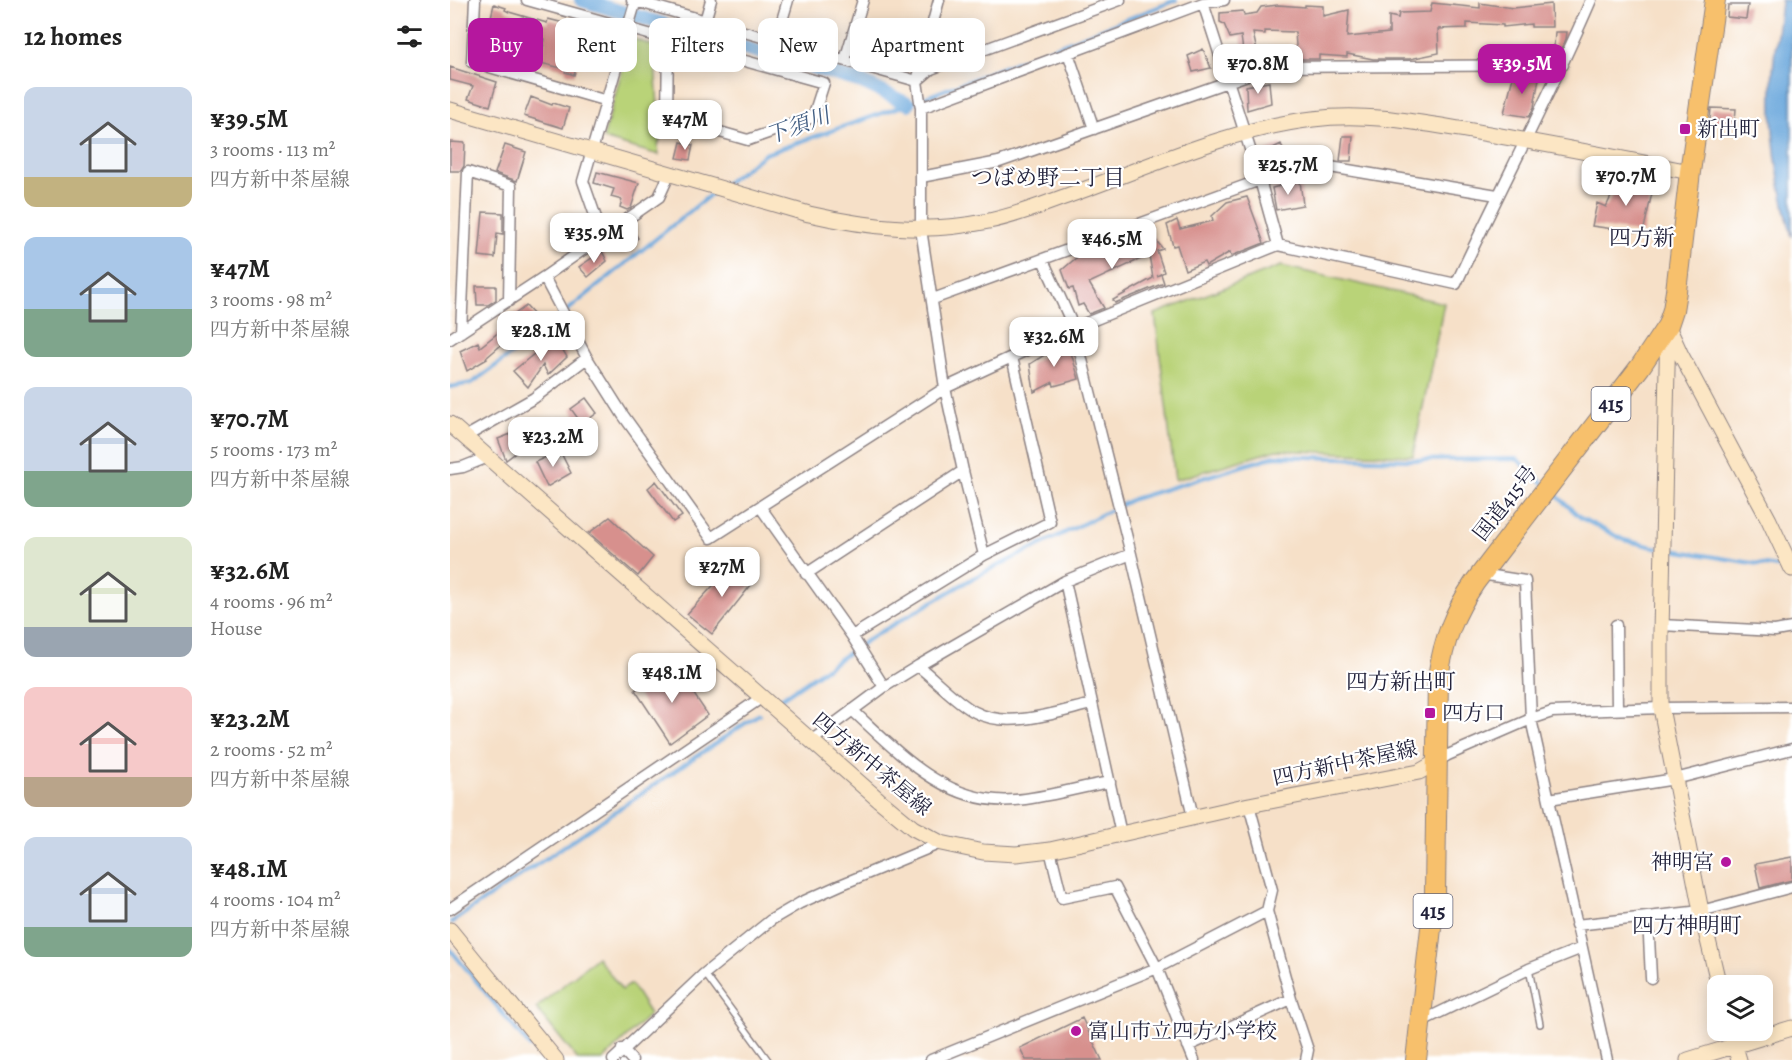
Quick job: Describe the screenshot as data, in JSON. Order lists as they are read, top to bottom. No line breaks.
{"streets":{"highway":["415","国道415号"],"main road":["四方新中茶屋線"]},"crossings":[["国道415号","四方新中茶屋線"]],"districts":["つばめ野二丁目","四方新","四方新出町","四方神明町"],"water":["下須川"],"places":{"transit":["新出町","四方口"],"other":["神明宮","富山市立四方小学校"]},"page":{"heading":"12 homes","chip":["Buy","Rent","Filters","New","Apartment"],"price":["¥70.8M","¥39.5M","¥47M","¥25.7M","¥70.7M","¥35.9M","¥46.5M","¥28.1M","¥32.6M","¥23.2M","¥27M","¥48.1M"],"list":[{"name":"¥39.5M","note":"3 rooms · 113 m² · 四方新中茶屋線"},{"name":"¥47M","note":"3 rooms · 98 m² · 四方新中茶屋線"},{"name":"¥70.7M","note":"5 rooms · 173 m² · 四方新中茶屋線"},{"name":"¥32.6M","note":"4 rooms · 96 m² · House"},{"name":"¥23.2M","note":"2 rooms · 52 m² · 四方新中茶屋線"},{"name":"¥48.1M","note":"4 rooms · 104 m² · 四方新中茶屋線"}]}}
